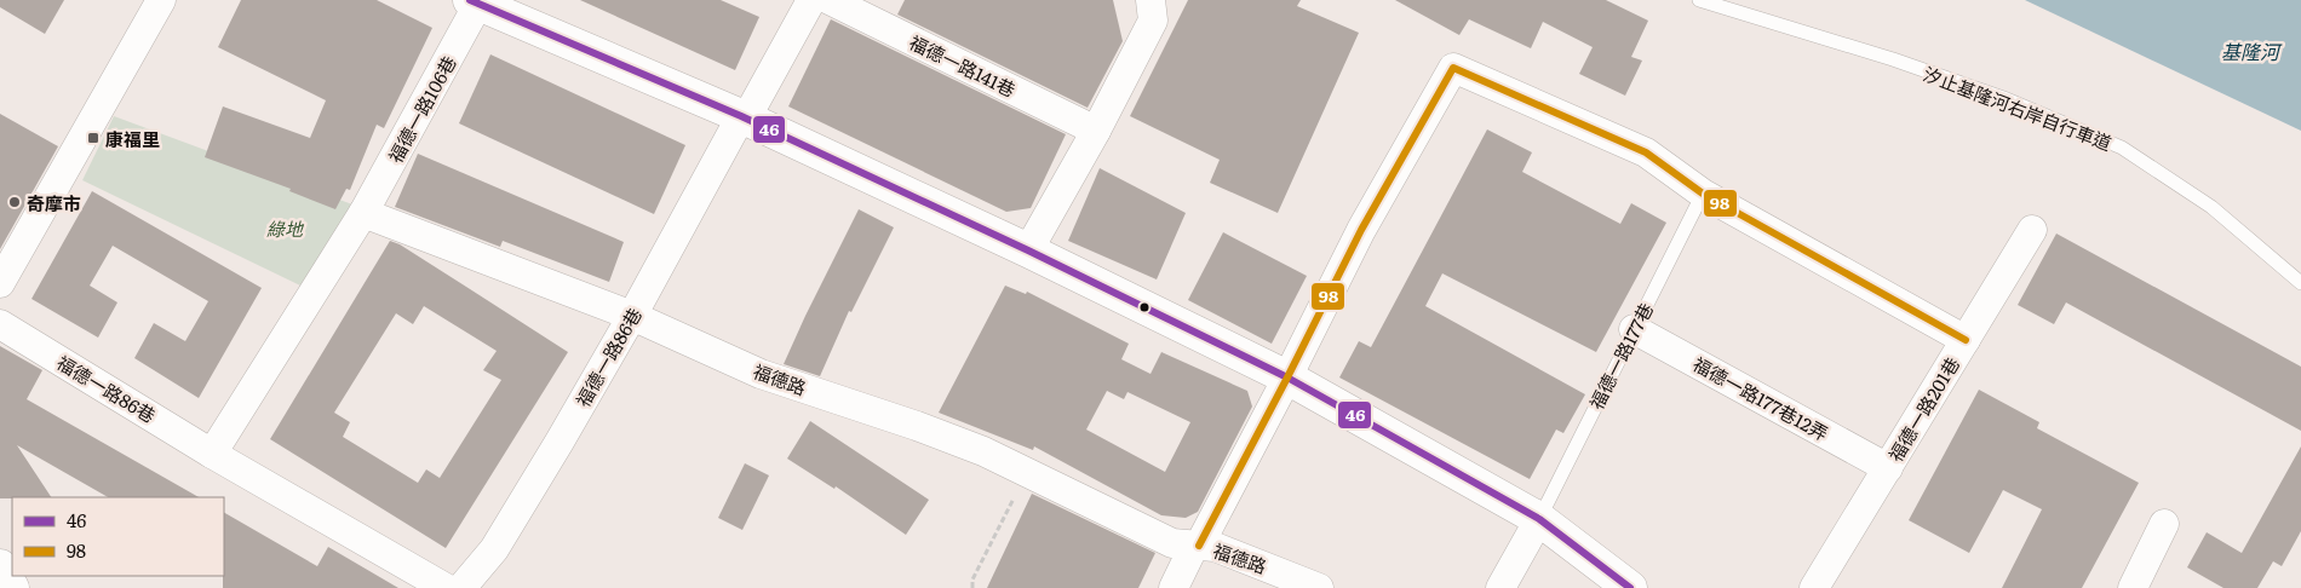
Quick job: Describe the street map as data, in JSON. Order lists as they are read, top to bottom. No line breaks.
{"streets":{"street":["福德一路141巷","福德一路106巷","福德一路86巷","福德路","福德一路177巷12弄","福德一路201巷"],"lane":["汐止基隆河右岸自行車道","福德一路177巷"]},"crossings":[["福德一路106巷","福德路"],["福德一路177巷","福德一路177巷12弄"],["福德一路86巷","福德路"],["福德一路177巷12弄","福德一路201巷"]],"water":["基隆河"],"parks":["綠地"],"places":{"transit":["康福里"],"other":["奇摩市"]},"lines":["transit line 46","transit line 98"],"legend":["46","98"]}
